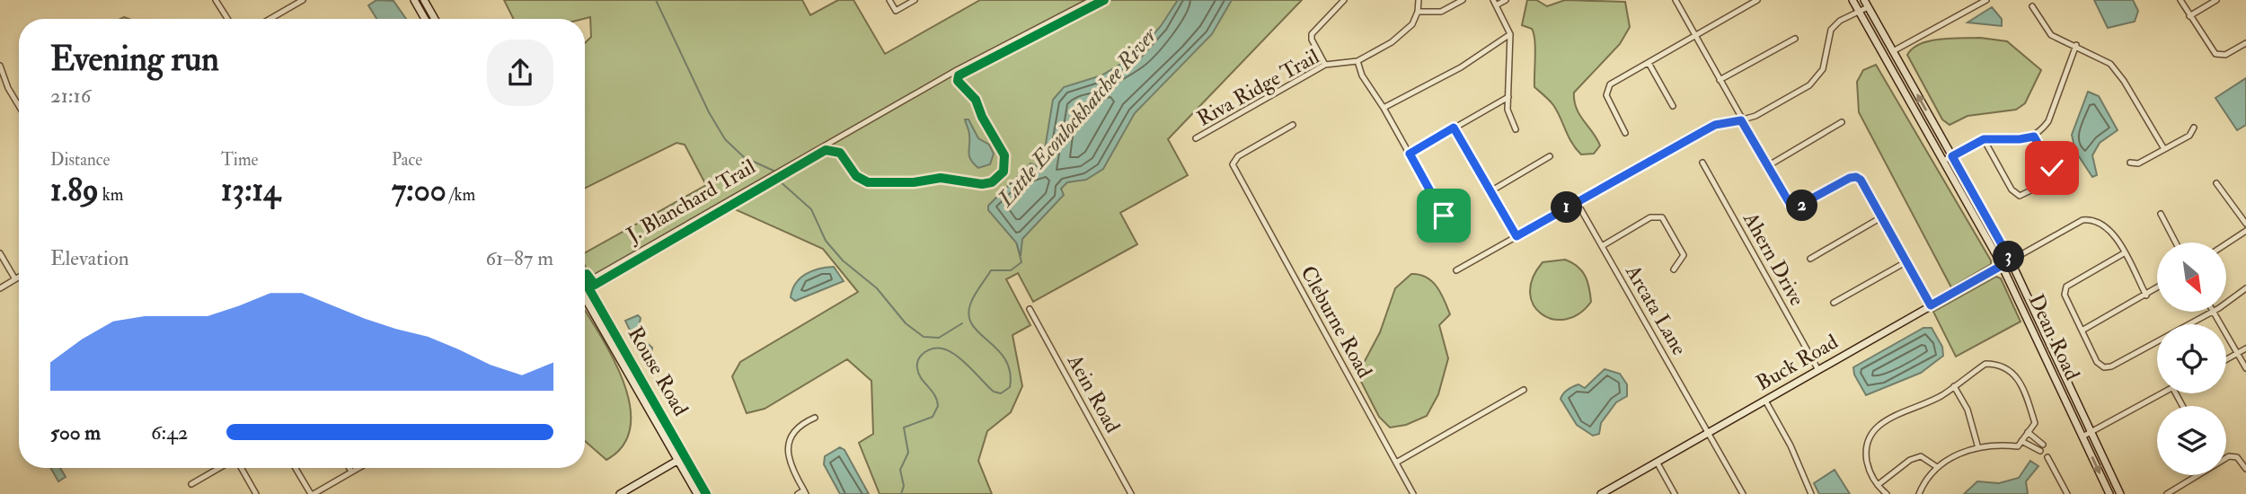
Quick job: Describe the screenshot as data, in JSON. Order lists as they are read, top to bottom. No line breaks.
{"streets":{"main road":["Dean Road","Buck Road","Rouse Road"],"street":["Riva Ridge Trail","J. Blanchard Trail","Ahern Drive","Arcata Lane","Cleburne Road","Aein Road"]},"crossings":[["J. Blanchard Trail","Rouse Road"],["Ahern Drive","Buck Road"],["Arcata Lane","Buck Road"],["Dean Road","Buck Road"]],"water":["Little Econlockhatchee River"],"north":"bottom right","page":{"heading":["Evening run","21:16"],"stats":[["Distance","1.89 km"],["Time","13:14"],["Pace","7:00 /km"]],"pins":["2","1","3"],"chart":["Elevation","61–87 m"],"list":[{"name":"500 m","note":"6:42"}]}}
